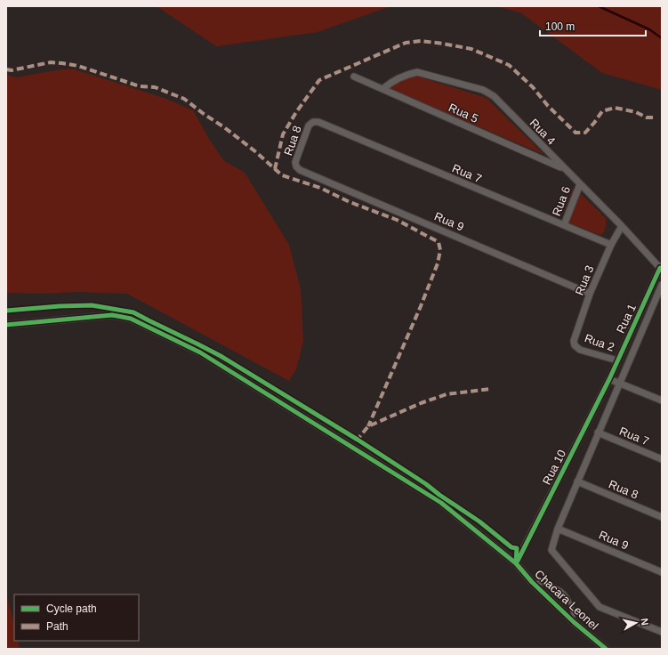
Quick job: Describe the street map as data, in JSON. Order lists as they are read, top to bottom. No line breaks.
{"streets":{"street":["Rua 5","Rua 4","Rua 8","Rua 7","Rua 6","Rua 9","Rua 3","Rua 1","Rua 2","Rua 10","Chacara Leonel"]},"crossings":[["Rua 5","Rua 4"],["Rua 4","Rua 6"],["Rua 4","Rua 3"],["Rua 4","Rua 1"],["Rua 8","Rua 7"],["Rua 8","Rua 9"],["Rua 8","Rua 1"],["Rua 7","Rua 6"],["Rua 7","Rua 3"],["Rua 7","Rua 1"],["Rua 9","Rua 3"],["Rua 9","Rua 1"],["Rua 3","Rua 2"],["Rua 1","Rua 2"],["Rua 1","Rua 10"],["Rua 10","Chacara Leonel"]],"legend":["Cycle path","Path"],"scale_bar":"100 m","north":"right"}
